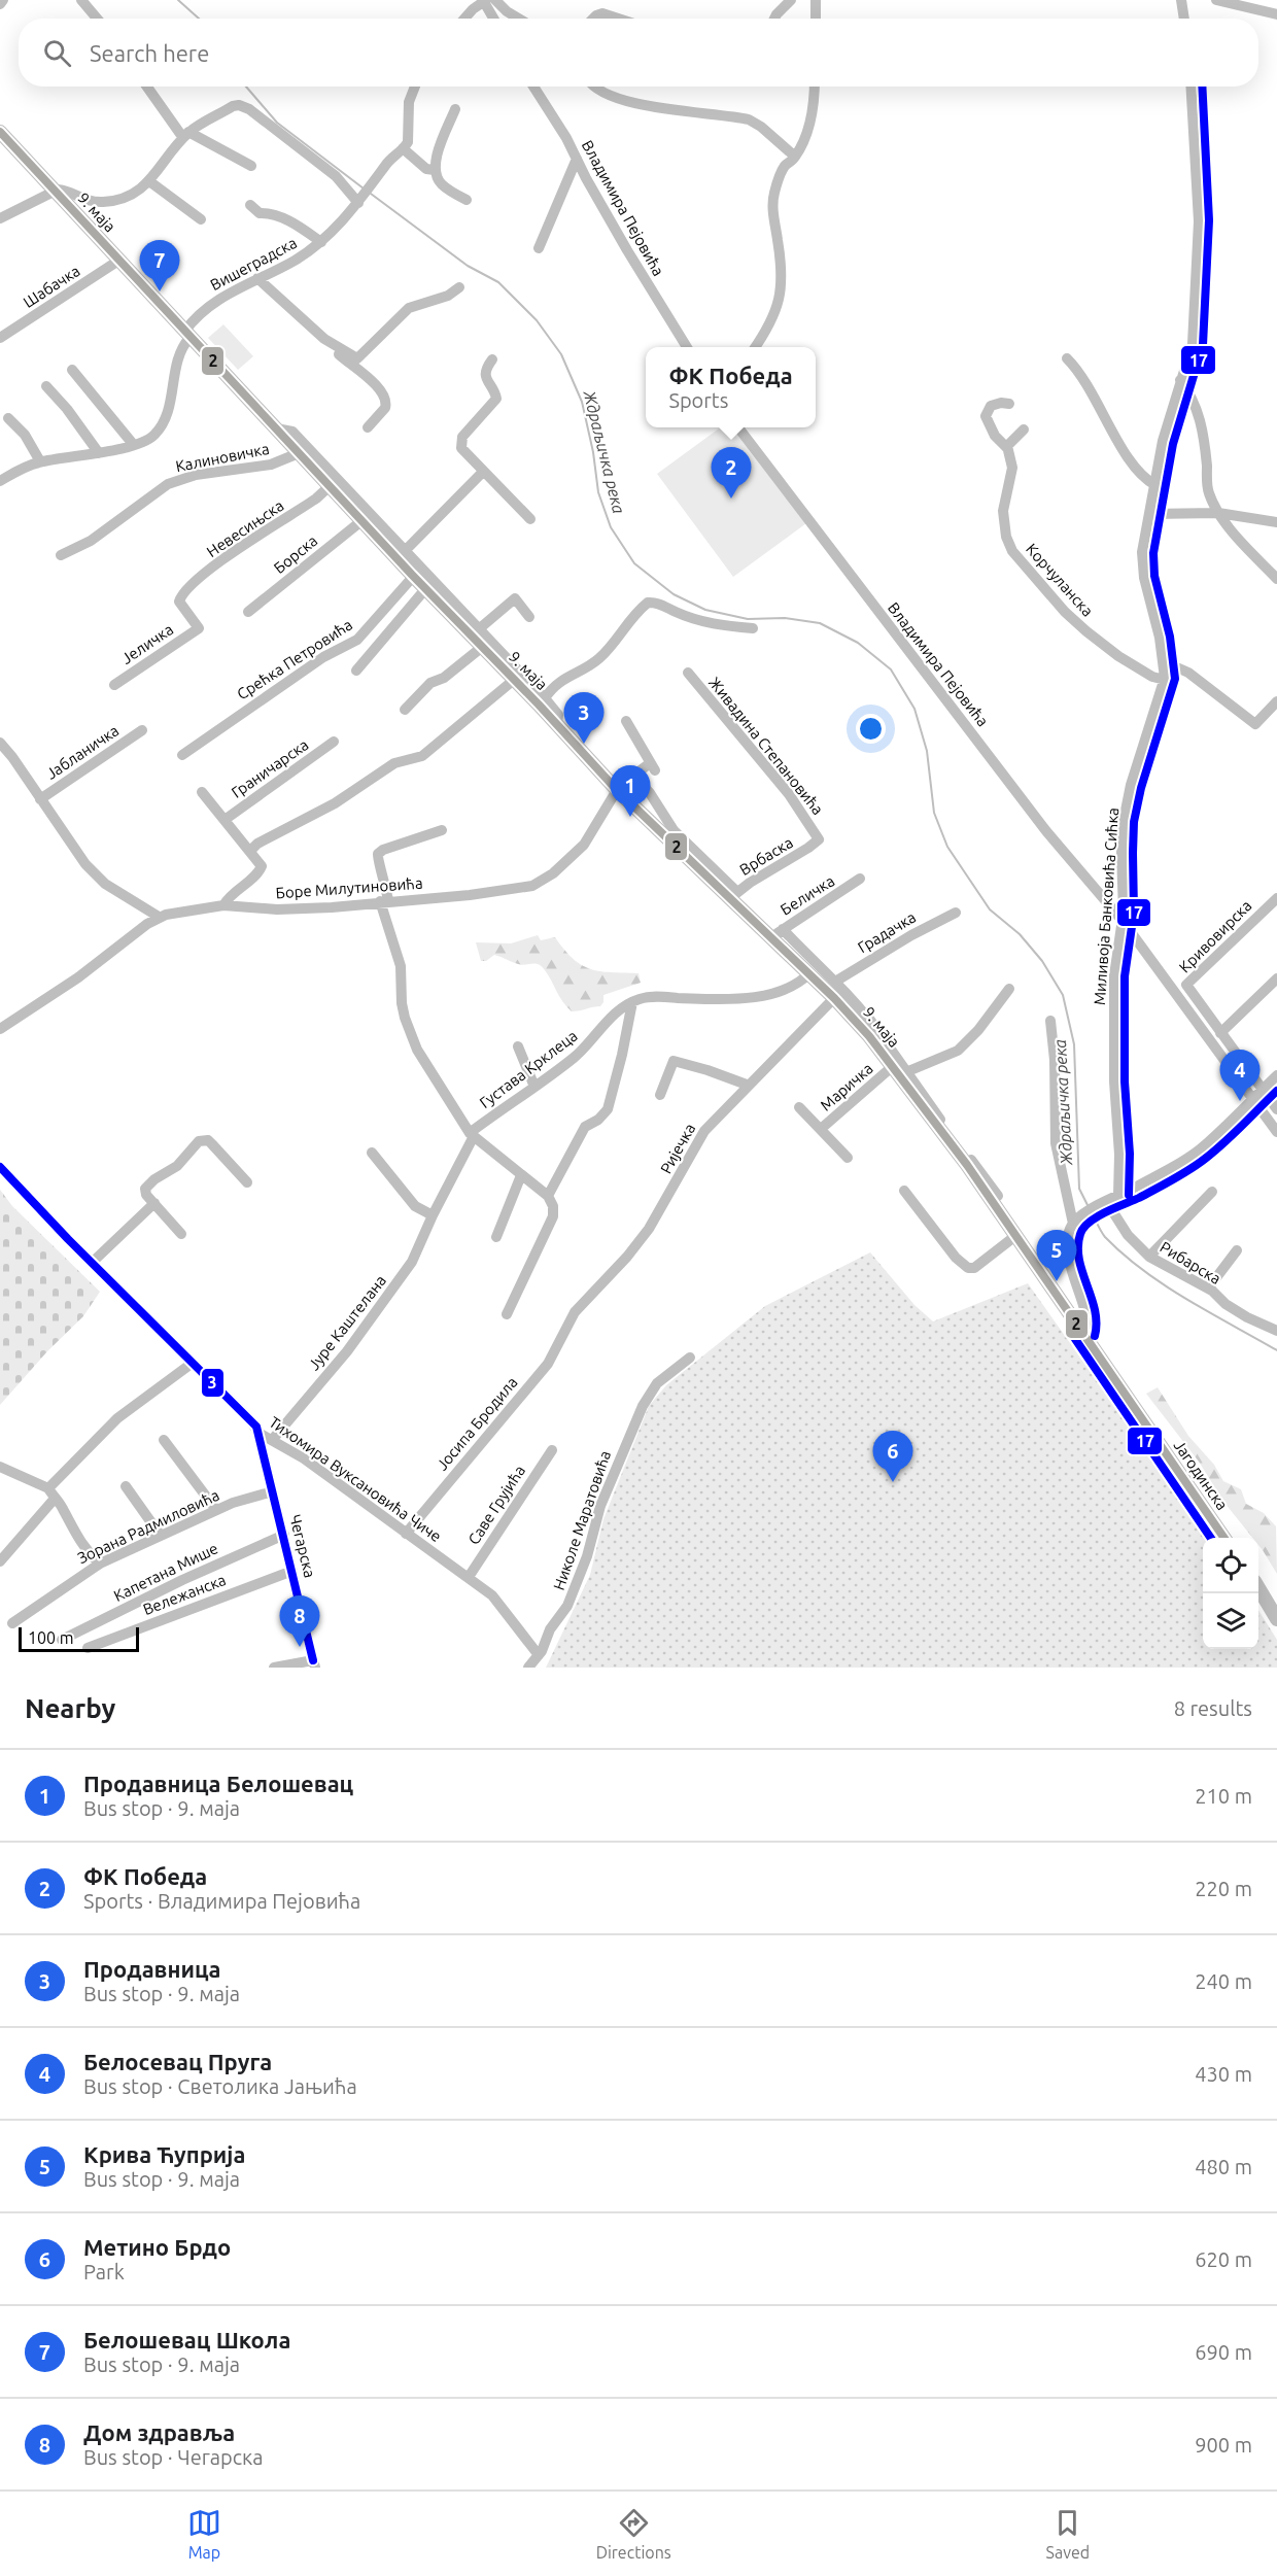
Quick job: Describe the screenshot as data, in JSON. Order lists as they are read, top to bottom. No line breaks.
{"streets":{"main road":["9. маја","Јагодинска"],"street":["Владимира Пејовића","Вишеградска","Шабачка","Калиновичка","Невесињска","Борска","Корчуланска","Јеличка","Срећка Петровића","Живадина Степановића","Јабланичка","Граничарска","Врбаска","Боре Милутиновића","Беличка","Миливоја Банковића Сићка","Градачка","Кривовирска","Густава Крклеца","Маричка","Ријечка","Рибарска","Јуре Каштелана","Јосипа Бродила","Тихомира Вуксановића Чиче","Саве Грујића","Николе Маратовића","Зорана Радмиловића","Чегарска","Капетана Мише","Вележанска"]},"crossings":[["Владимира Пејовића","Миливоја Банковића Сићка"],["9. маја","Вишеградска"],["9. маја","Шабачка"],["9. маја","Калиновичка"],["9. маја","Невесињска"],["9. маја","Борска"],["9. маја","Срећка Петровића"],["9. маја","Врбаска"],["9. маја","Боре Милутиновића"],["9. маја","Беличка"],["9. маја","Густава Крклеца"],["9. маја","Маричка"],["9. маја","Ријечка"],["9. маја","Јагодинска"],["Невесињска","Јеличка"],["Корчуланска","Миливоја Банковића Сићка"],["Живадина Степановића","Врбаска"],["Густава Крклеца","Јуре Каштелана"],["Ријечка","Јосипа Бродила"],["Јуре Каштелана","Тихомира Вуксановића Чиче"],["Јосипа Бродила","Тихомира Вуксановића Чиче"],["Тихомира Вуксановића Чиче","Саве Грујића"],["Тихомира Вуксановића Чиче","Николе Маратовића"],["Тихомира Вуксановића Чиче","Чегарска"],["Зорана Радмиловића","Чегарска"],["Чегарска","Капетана Мише"],["Чегарска","Вележанска"]],"water":["Ждраљичка река"],"lines":["transit line 17","transit line 2","transit line 3"],"scale_bar":"100 m","page":{"search":"Search here","pins":["7","2","3","1","4","5","6","8"],"popup":["ФК Победа","Sports"],"scale":"100 m","heading":["Nearby","8 results"],"list":[{"mark":"1","name":"Продавница Белошевац","note":"Bus stop · 9. маја","value":"210 m"},{"mark":"2","name":"ФК Победа","note":"Sports · Владимира Пејовића","value":"220 m"},{"mark":"3","name":"Продавница","note":"Bus stop · 9. маја","value":"240 m"},{"mark":"4","name":"Белосевац Пруга","note":"Bus stop · Светолика Јањића","value":"430 m"},{"mark":"5","name":"Крива Ћуприја","note":"Bus stop · 9. маја","value":"480 m"},{"mark":"6","name":"Метино Брдо","note":"Park","value":"620 m"},{"mark":"7","name":"Белошевац Школа","note":"Bus stop · 9. маја","value":"690 m"},{"mark":"8","name":"Дом здравља","note":"Bus stop · Чегарска","value":"900 m"}],"nav":["Map","Directions","Saved"]}}
